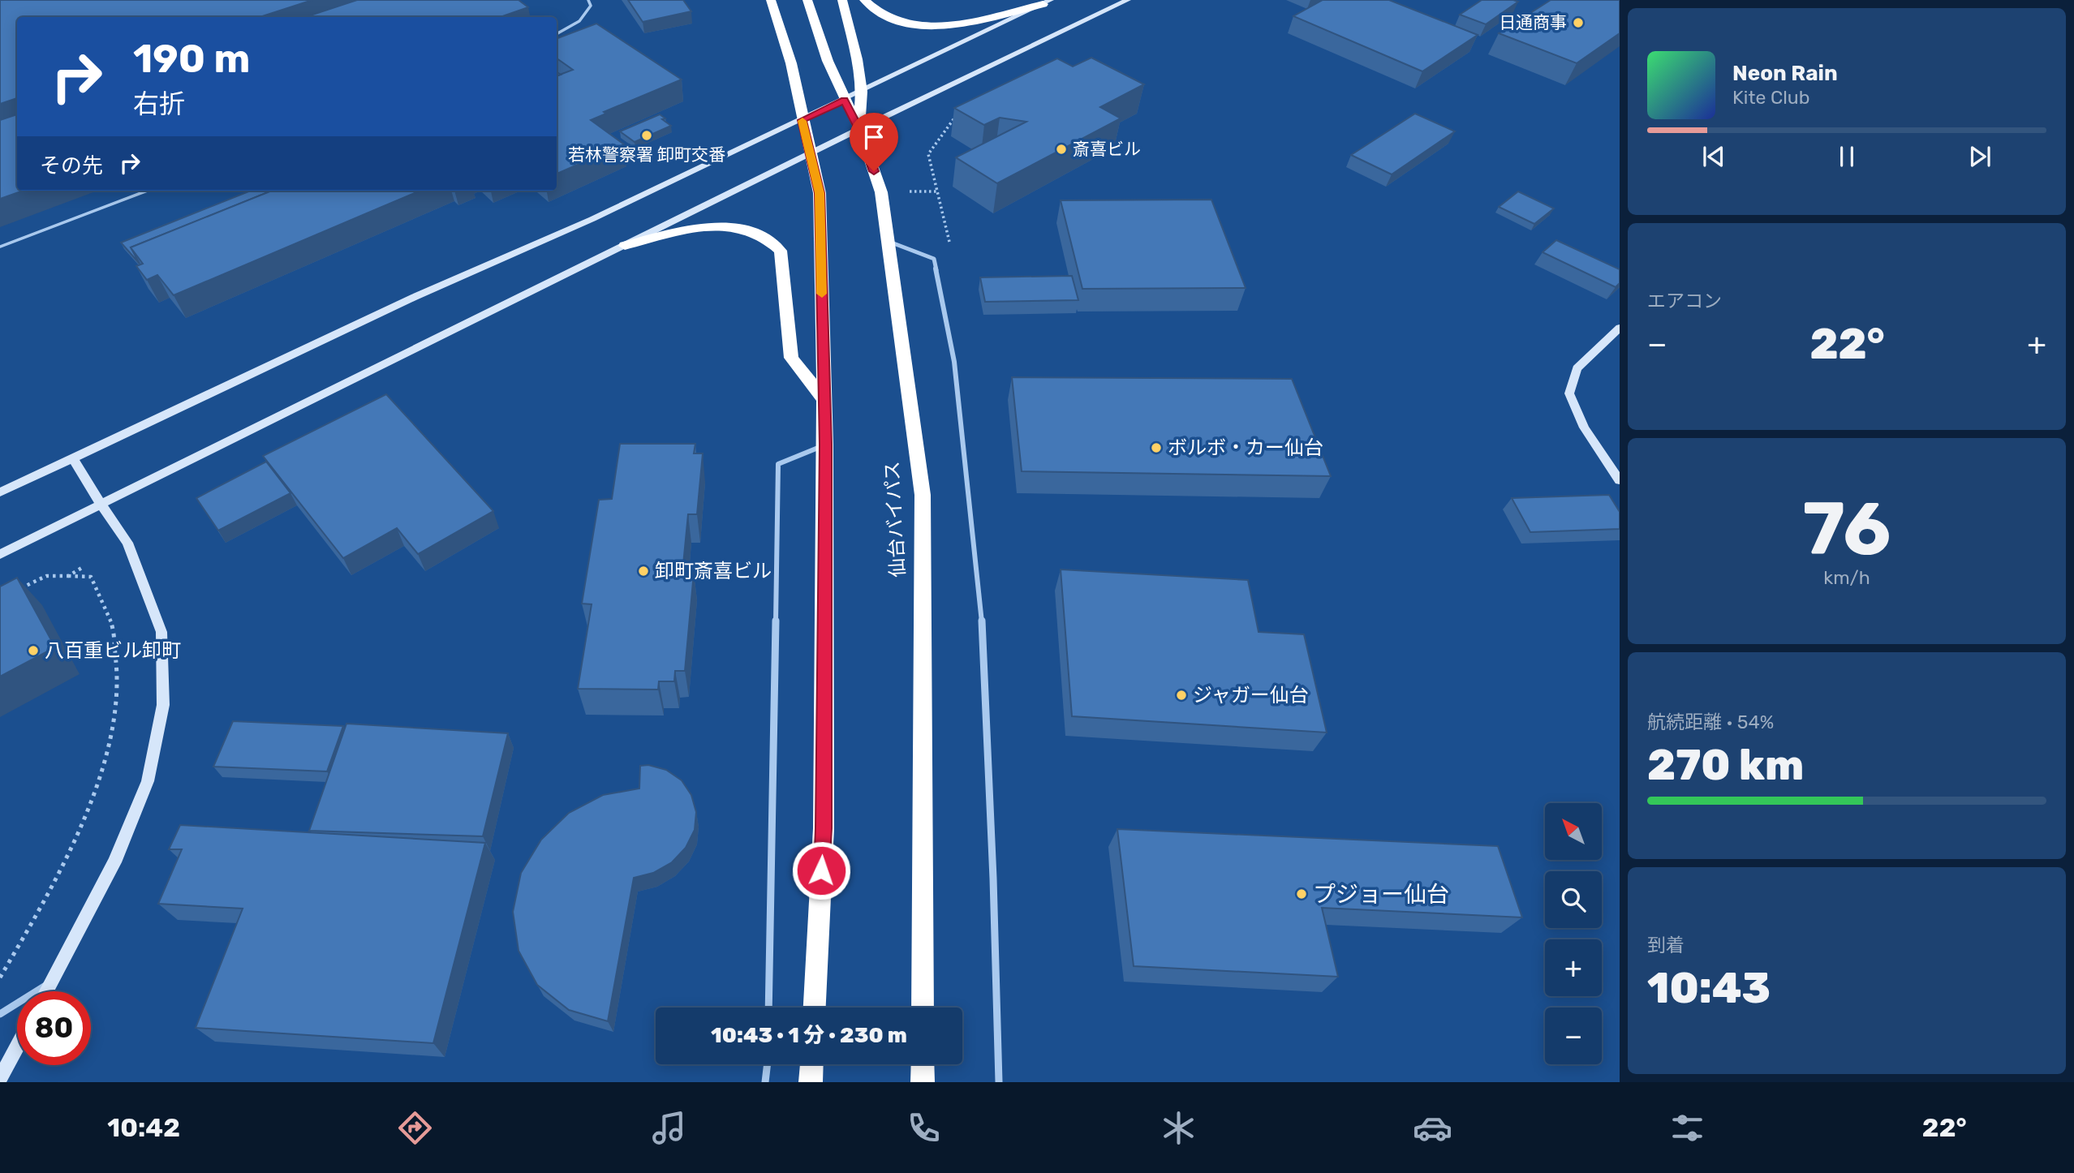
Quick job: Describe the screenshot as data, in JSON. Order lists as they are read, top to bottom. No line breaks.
{"streets":{"highway":["仙台バイパス"]},"places":["日通商事","若林警察署 卸町交番","斎喜ビル","ボルボ・カー仙台","卸町斎喜ビル","八百重ビル卸町","ジャガー仙台","プジョー仙台"],"north":"top left","page":{"turn":["190 m","右折"],"song":["Neon Rain","Kite Club"],"then":"その先","tile":["エアコン",["76","km/h"],["航続距離 · 54%","270 km"],["到着","10:43"]],"heat":["−","22°","+"],"map_buttons":["+","−"],"limit":"80","trip":"10:43 · 1 分 · 230 m","tabs":["10:42","22°"]}}
